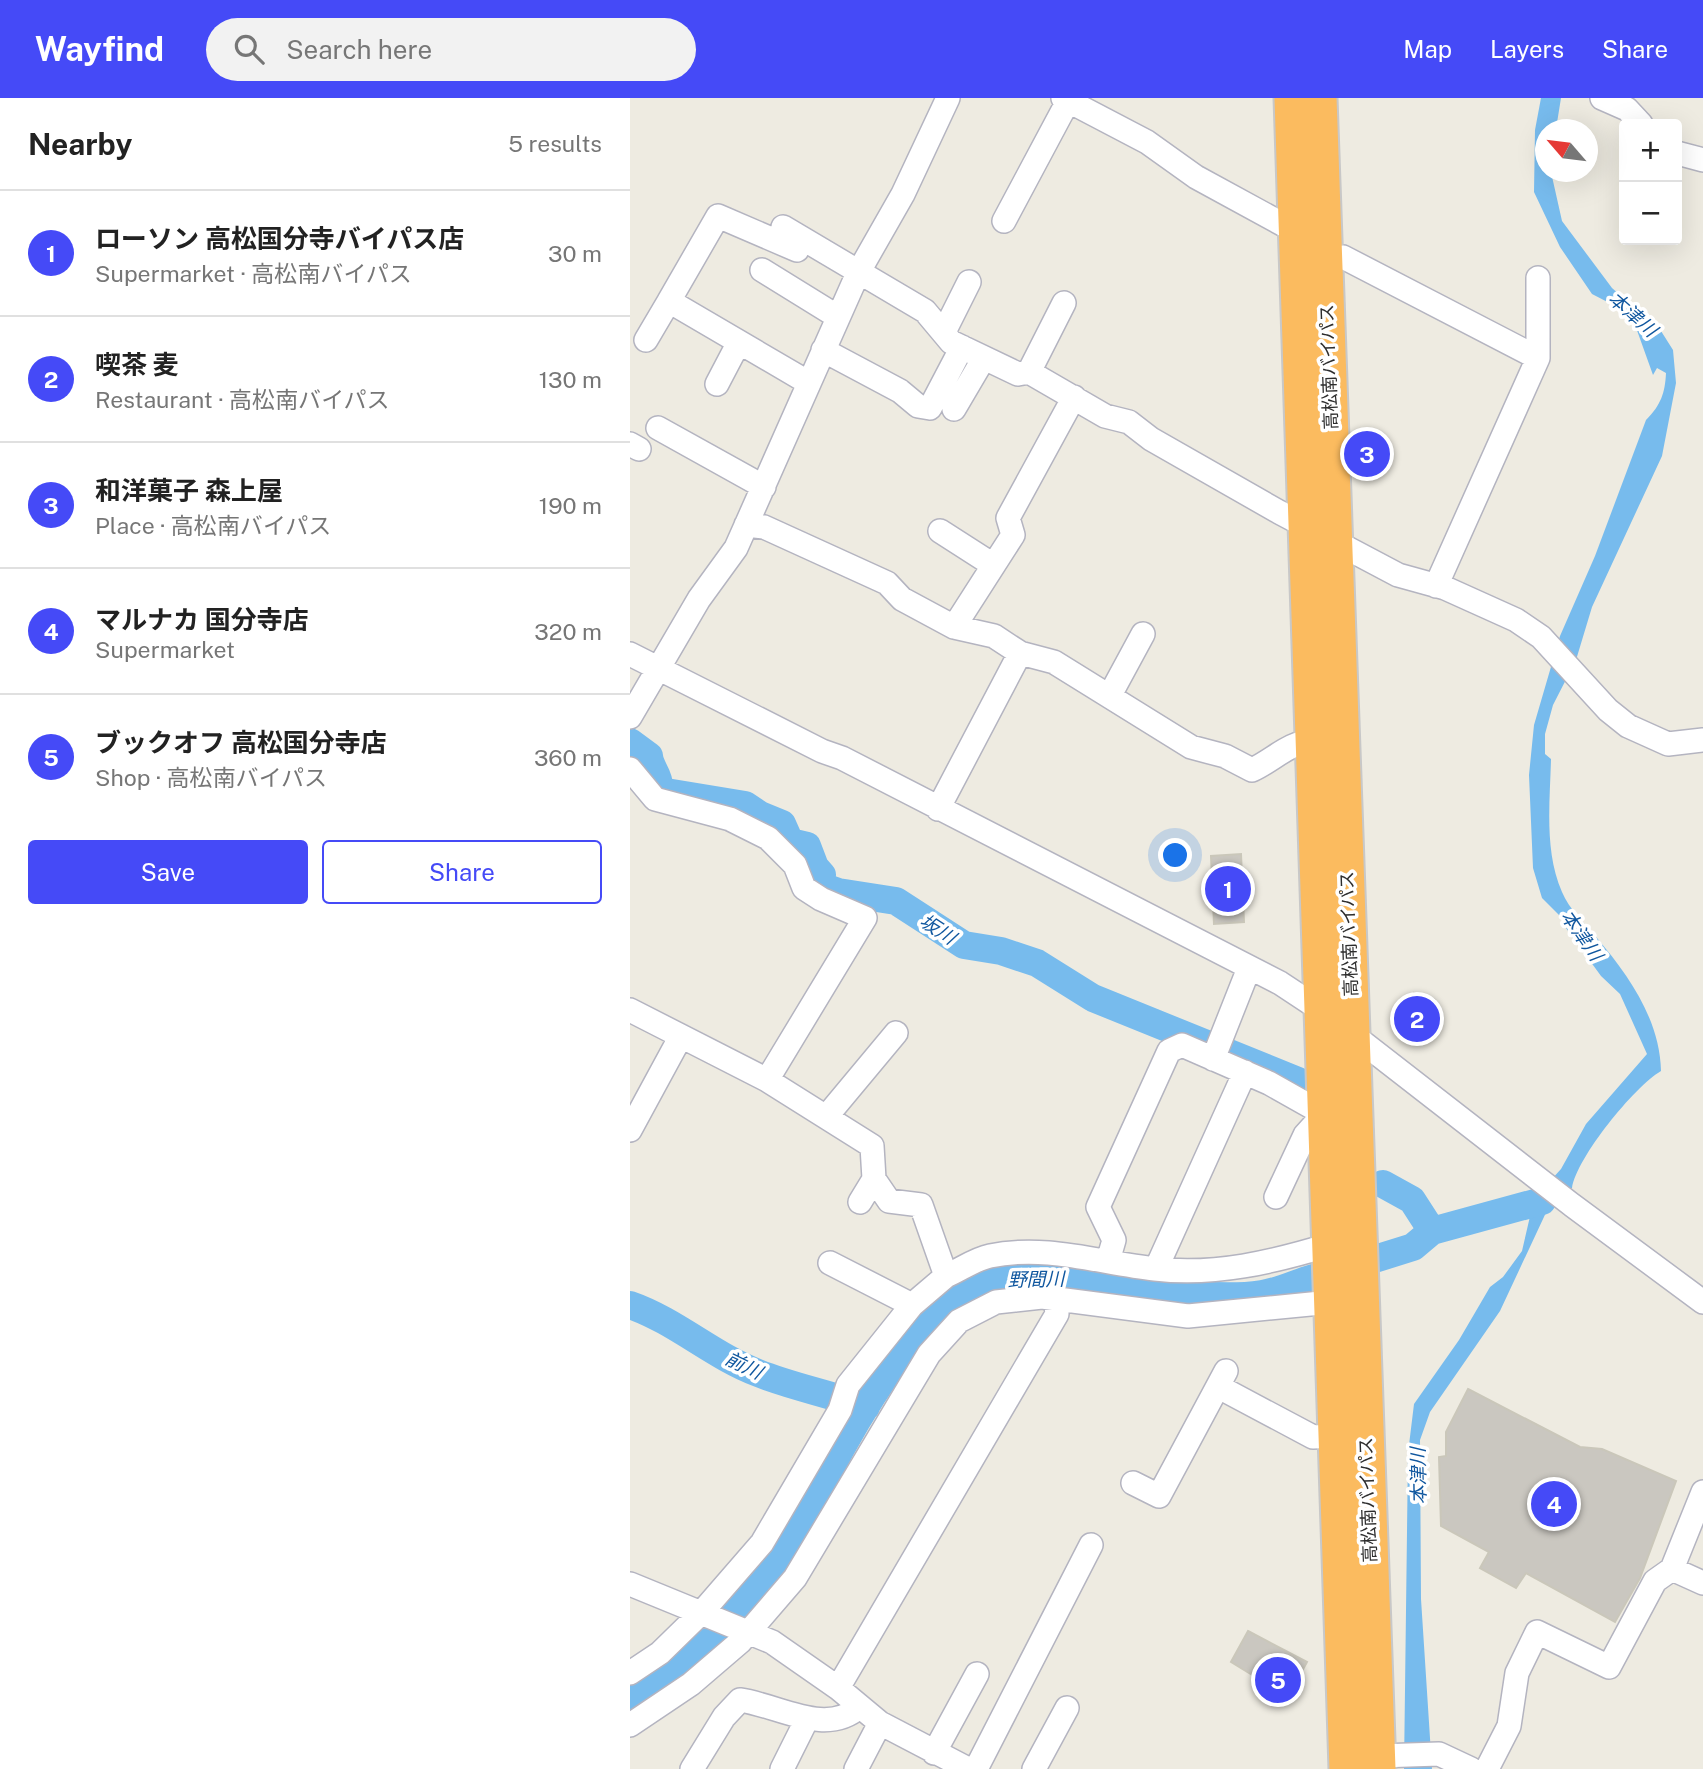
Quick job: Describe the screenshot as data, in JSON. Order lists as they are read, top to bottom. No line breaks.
{"streets":{"highway":["高松南バイパス"]},"water":["本津川","坂川","野間川","前川"],"north":"top left","page":{"header":"Wayfind","search":"Search here","nav":["Map","Layers","Share"],"heading":["Nearby","5 results"],"map_buttons":["+","−"],"list":[{"mark":"1","name":"ローソン 高松国分寺バイパス店","note":"Supermarket · 高松南バイパス","value":"30 m"},{"mark":"2","name":"喫茶 麦","note":"Restaurant · 高松南バイパス","value":"130 m"},{"mark":"3","name":"和洋菓子 森上屋","note":"Place · 高松南バイパス","value":"190 m"},{"mark":"4","name":"マルナカ 国分寺店","note":"Supermarket","value":"320 m"},{"mark":"5","name":"ブックオフ 高松国分寺店","note":"Shop · 高松南バイパス","value":"360 m"}],"pins":["3","1","2","4","5"],"buttons":["Save","Share"]}}
